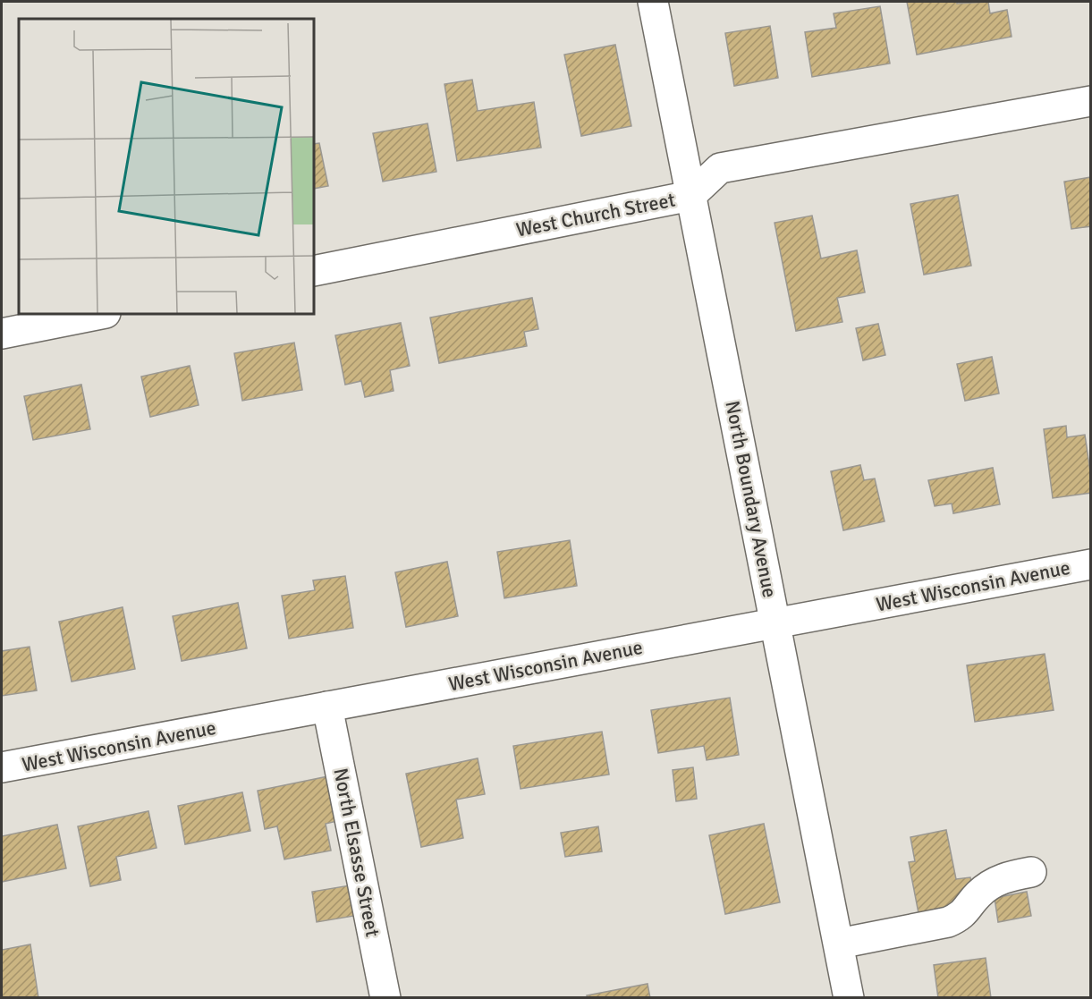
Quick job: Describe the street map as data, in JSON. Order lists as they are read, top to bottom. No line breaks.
{"streets":{"street":["West Church Street","North Boundary Avenue","West Wisconsin Avenue","North Elsasse Street"]},"crossings":[["West Church Street","North Boundary Avenue"],["North Boundary Avenue","West Wisconsin Avenue"],["West Wisconsin Avenue","North Elsasse Street"]]}
